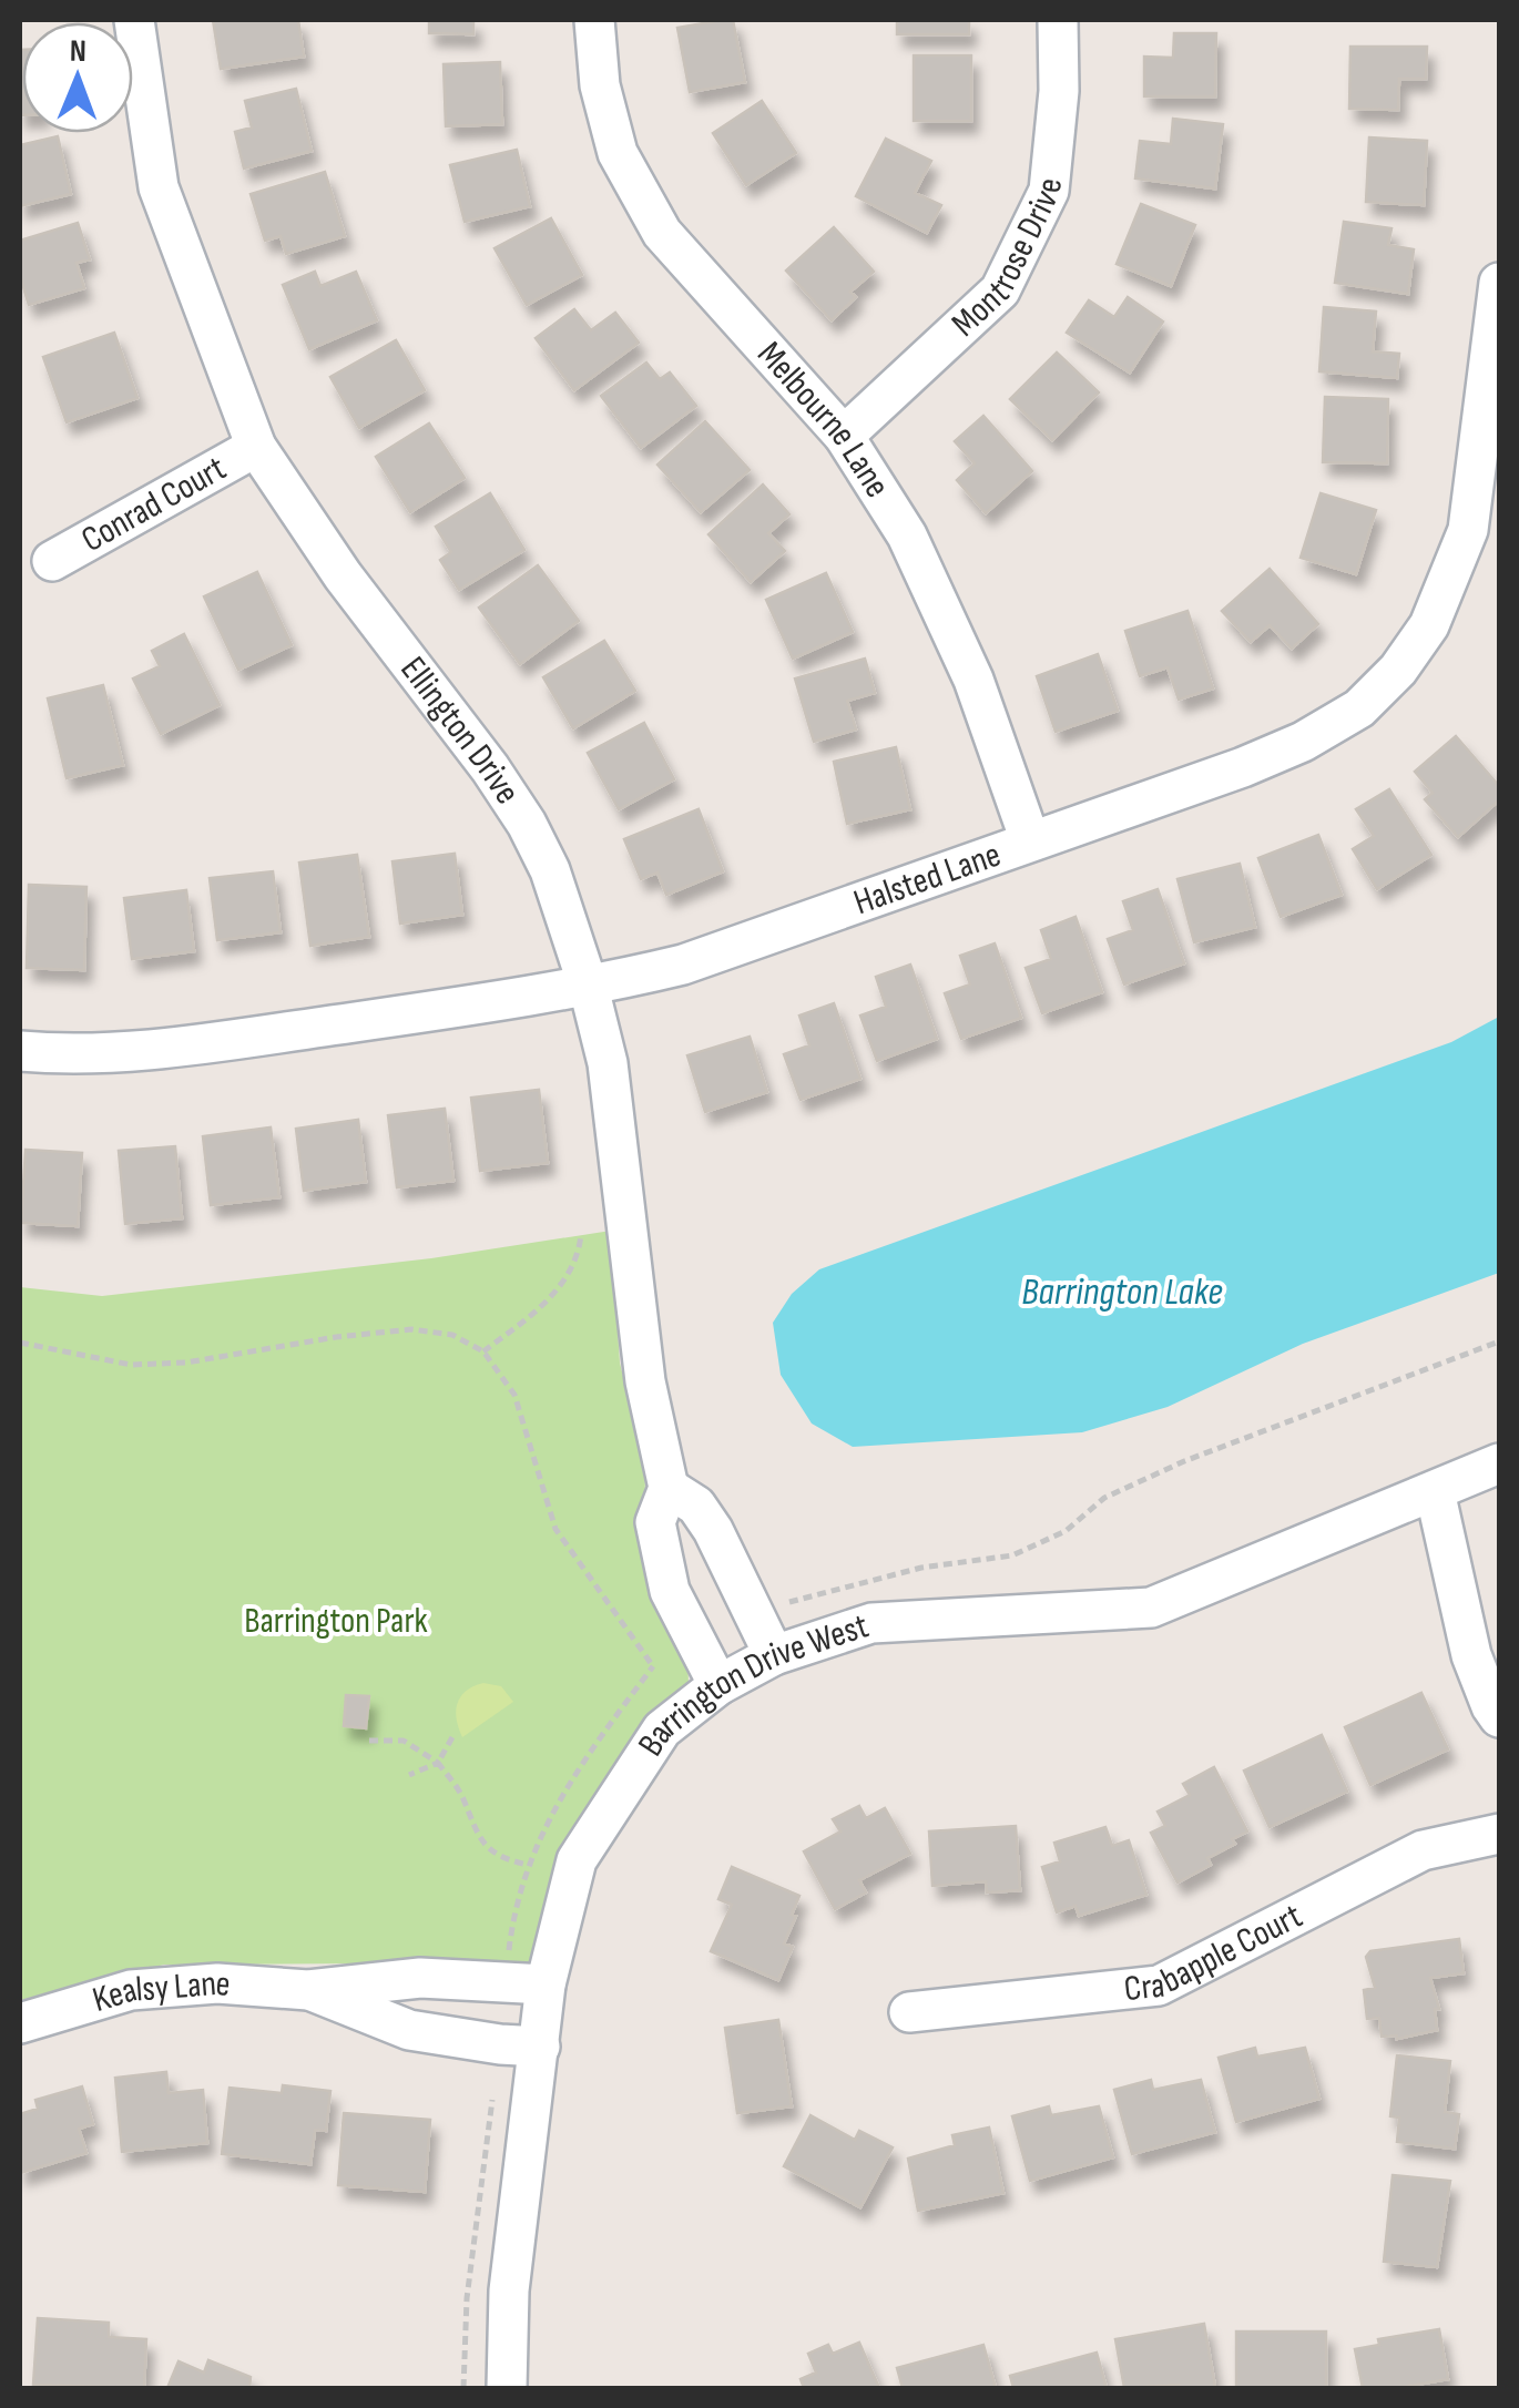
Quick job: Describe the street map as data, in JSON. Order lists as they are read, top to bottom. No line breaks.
{"streets":{"street":["Montrose Drive","Melbourne Lane","Conrad Court","Ellington Drive","Halsted Lane","Barrington Drive West","Crabapple Court","Kealsy Lane"]},"crossings":[["Montrose Drive","Melbourne Lane"],["Melbourne Lane","Halsted Lane"],["Conrad Court","Ellington Drive"],["Ellington Drive","Halsted Lane"],["Ellington Drive","Barrington Drive West"],["Barrington Drive West","Kealsy Lane"]],"water":["Barrington Lake"],"parks":["Barrington Park"],"north":"top"}
